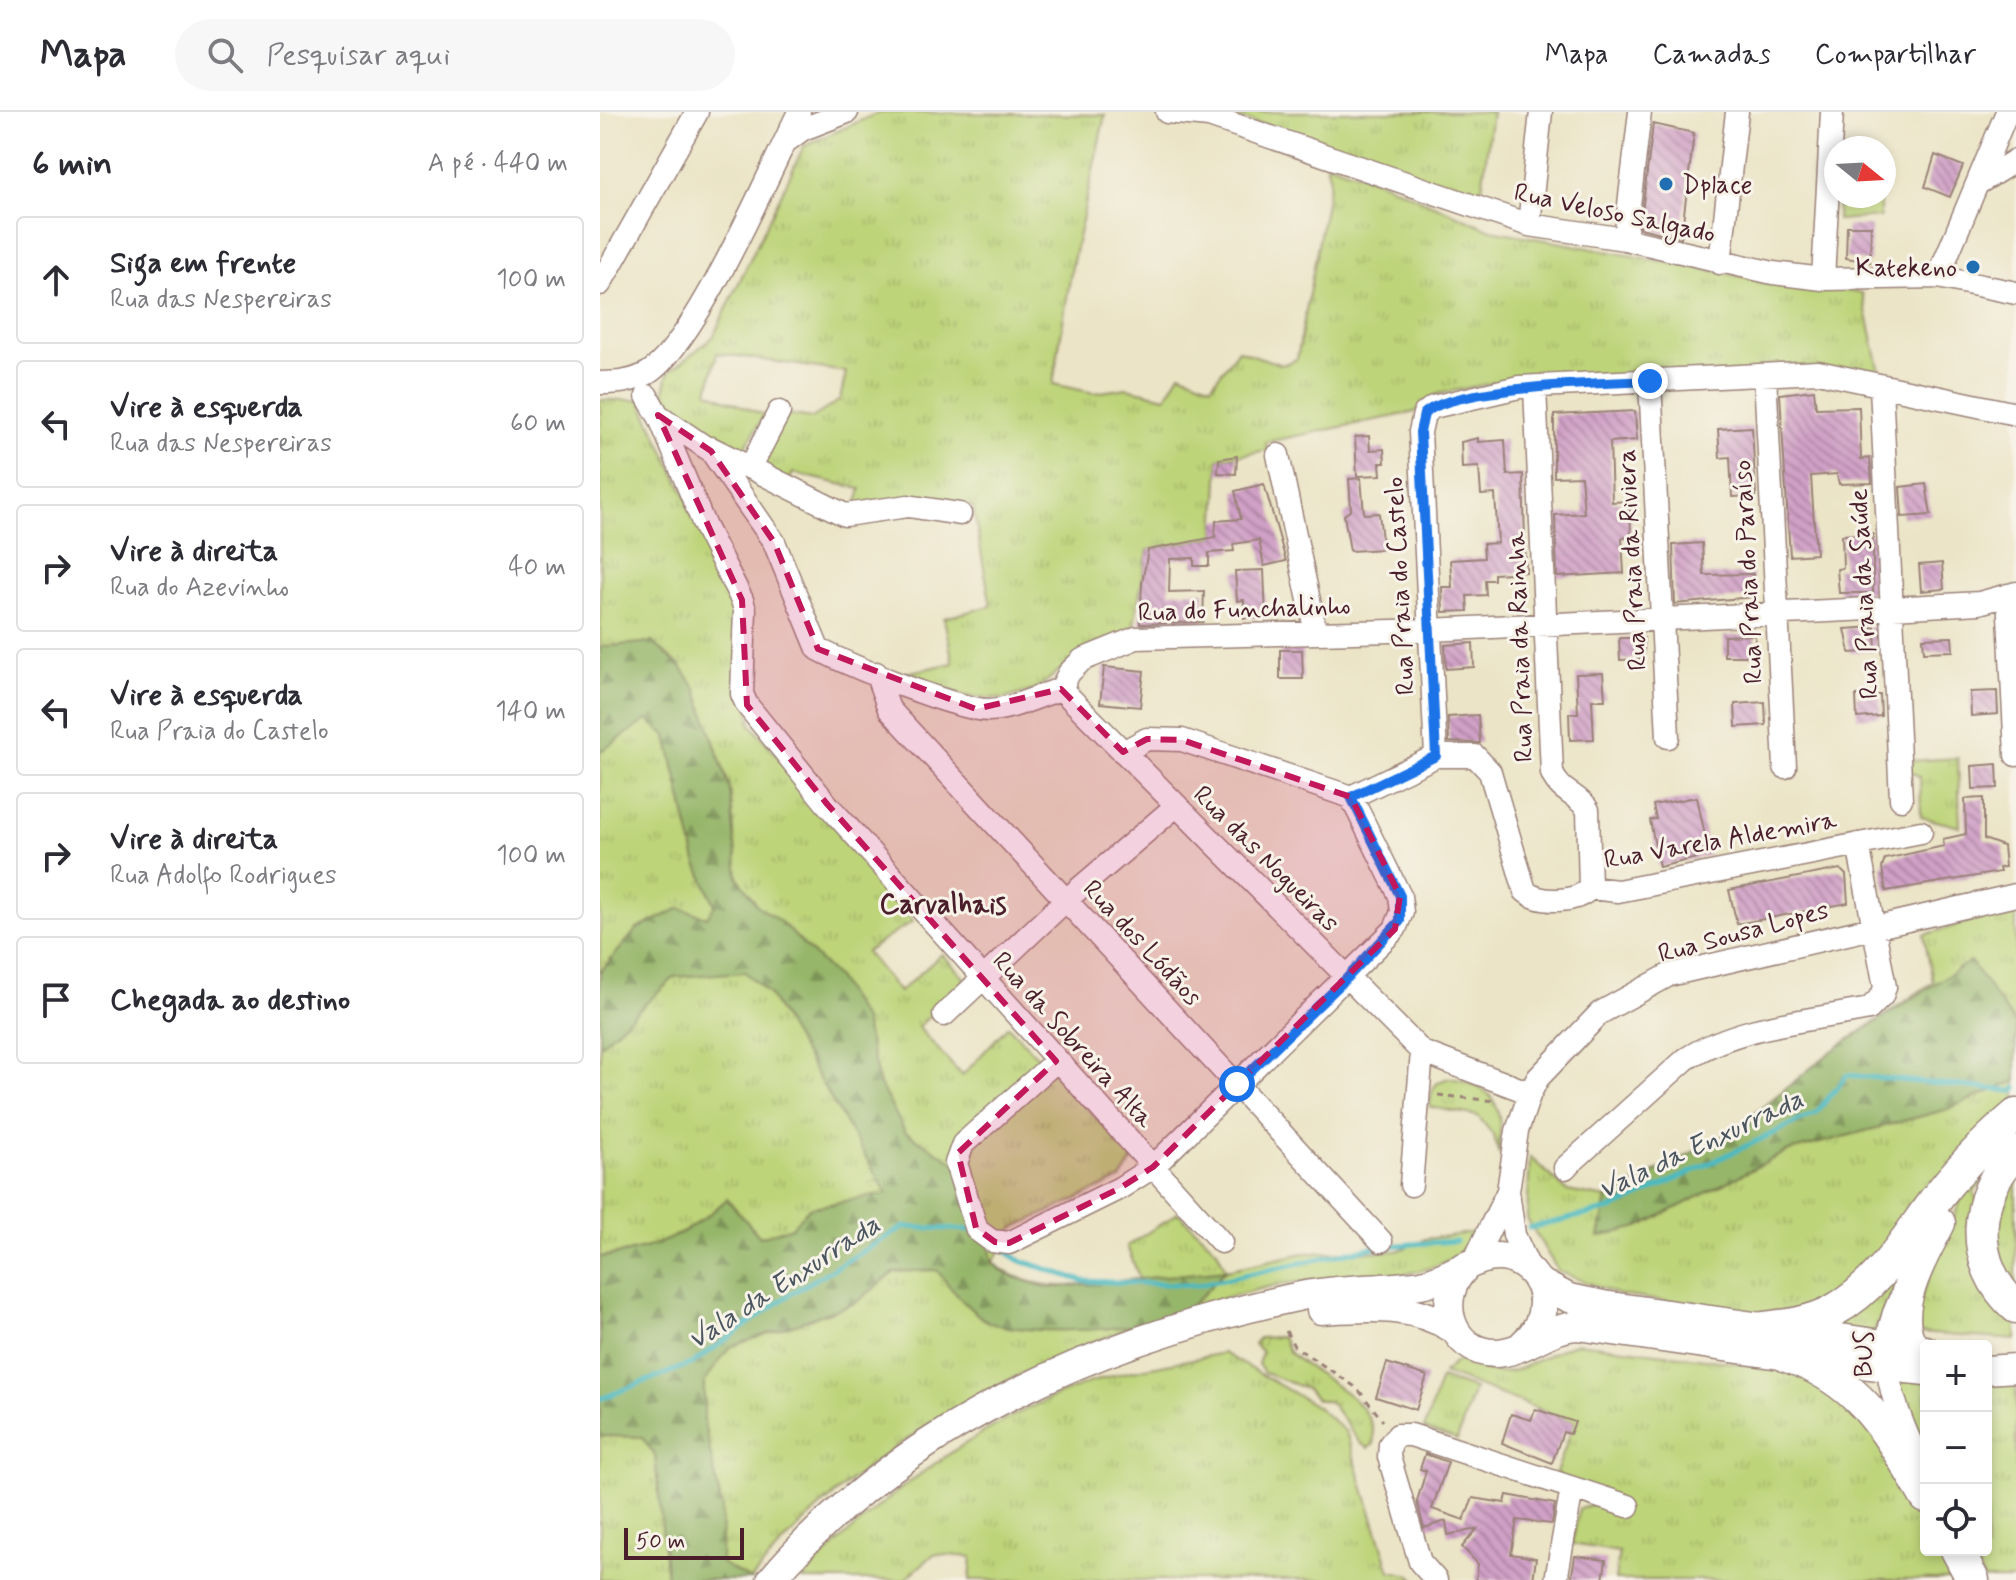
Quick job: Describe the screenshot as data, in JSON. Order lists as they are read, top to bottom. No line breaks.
{"streets":{"street":["Rua Veloso Salgado","Rua Praia da Riviera","Rua Praia do Paraíso","Rua Praia do Castelo","Rua Praia da Saúde","Rua do Funchalinho","Rua Praia da Rainha","Rua Varela Aldemira","Rua das Nogueiras","Rua Sousa Lopes","Rua dos Lódãos","Rua da Sobreira Alta","BUS"]},"crossings":[["Rua Praia da Riviera","Rua do Funchalinho"],["Rua Praia do Paraíso","Rua do Funchalinho"],["Rua Praia do Castelo","Rua do Funchalinho"],["Rua Praia do Castelo","Rua Praia da Rainha"],["Rua Praia do Castelo","Rua Varela Aldemira"],["Rua Praia da Saúde","Rua do Funchalinho"],["Rua do Funchalinho","Rua Praia da Rainha"],["Rua do Funchalinho","Rua das Nogueiras"],["Rua Praia da Rainha","Rua Varela Aldemira"],["Rua Varela Aldemira","Rua Sousa Lopes"],["Rua das Nogueiras","Rua Sousa Lopes"]],"districts":["Carvalhais"],"water":["Vala da Enxurrada"],"places":["Dplace","Katekeno"],"scale_bar":"50 m","north":"right","page":{"header":"Mapa","search":"Pesquisar aqui","nav":["Mapa","Camadas","Compartilhar"],"heading":["6 min","A pé · 440 m"],"list":[["Siga em frente","Rua das Nespereiras","100 m"],["Vire à esquerda","Rua das Nespereiras","60 m"],["Vire à direita","Rua do Azevinho","40 m"],["Vire à esquerda","Rua Praia do Castelo","140 m"],["Vire à direita","Rua Adolfo Rodrigues","100 m"],"Chegada ao destino"],"map_buttons":["+","−"],"scale":"50 m"}}
